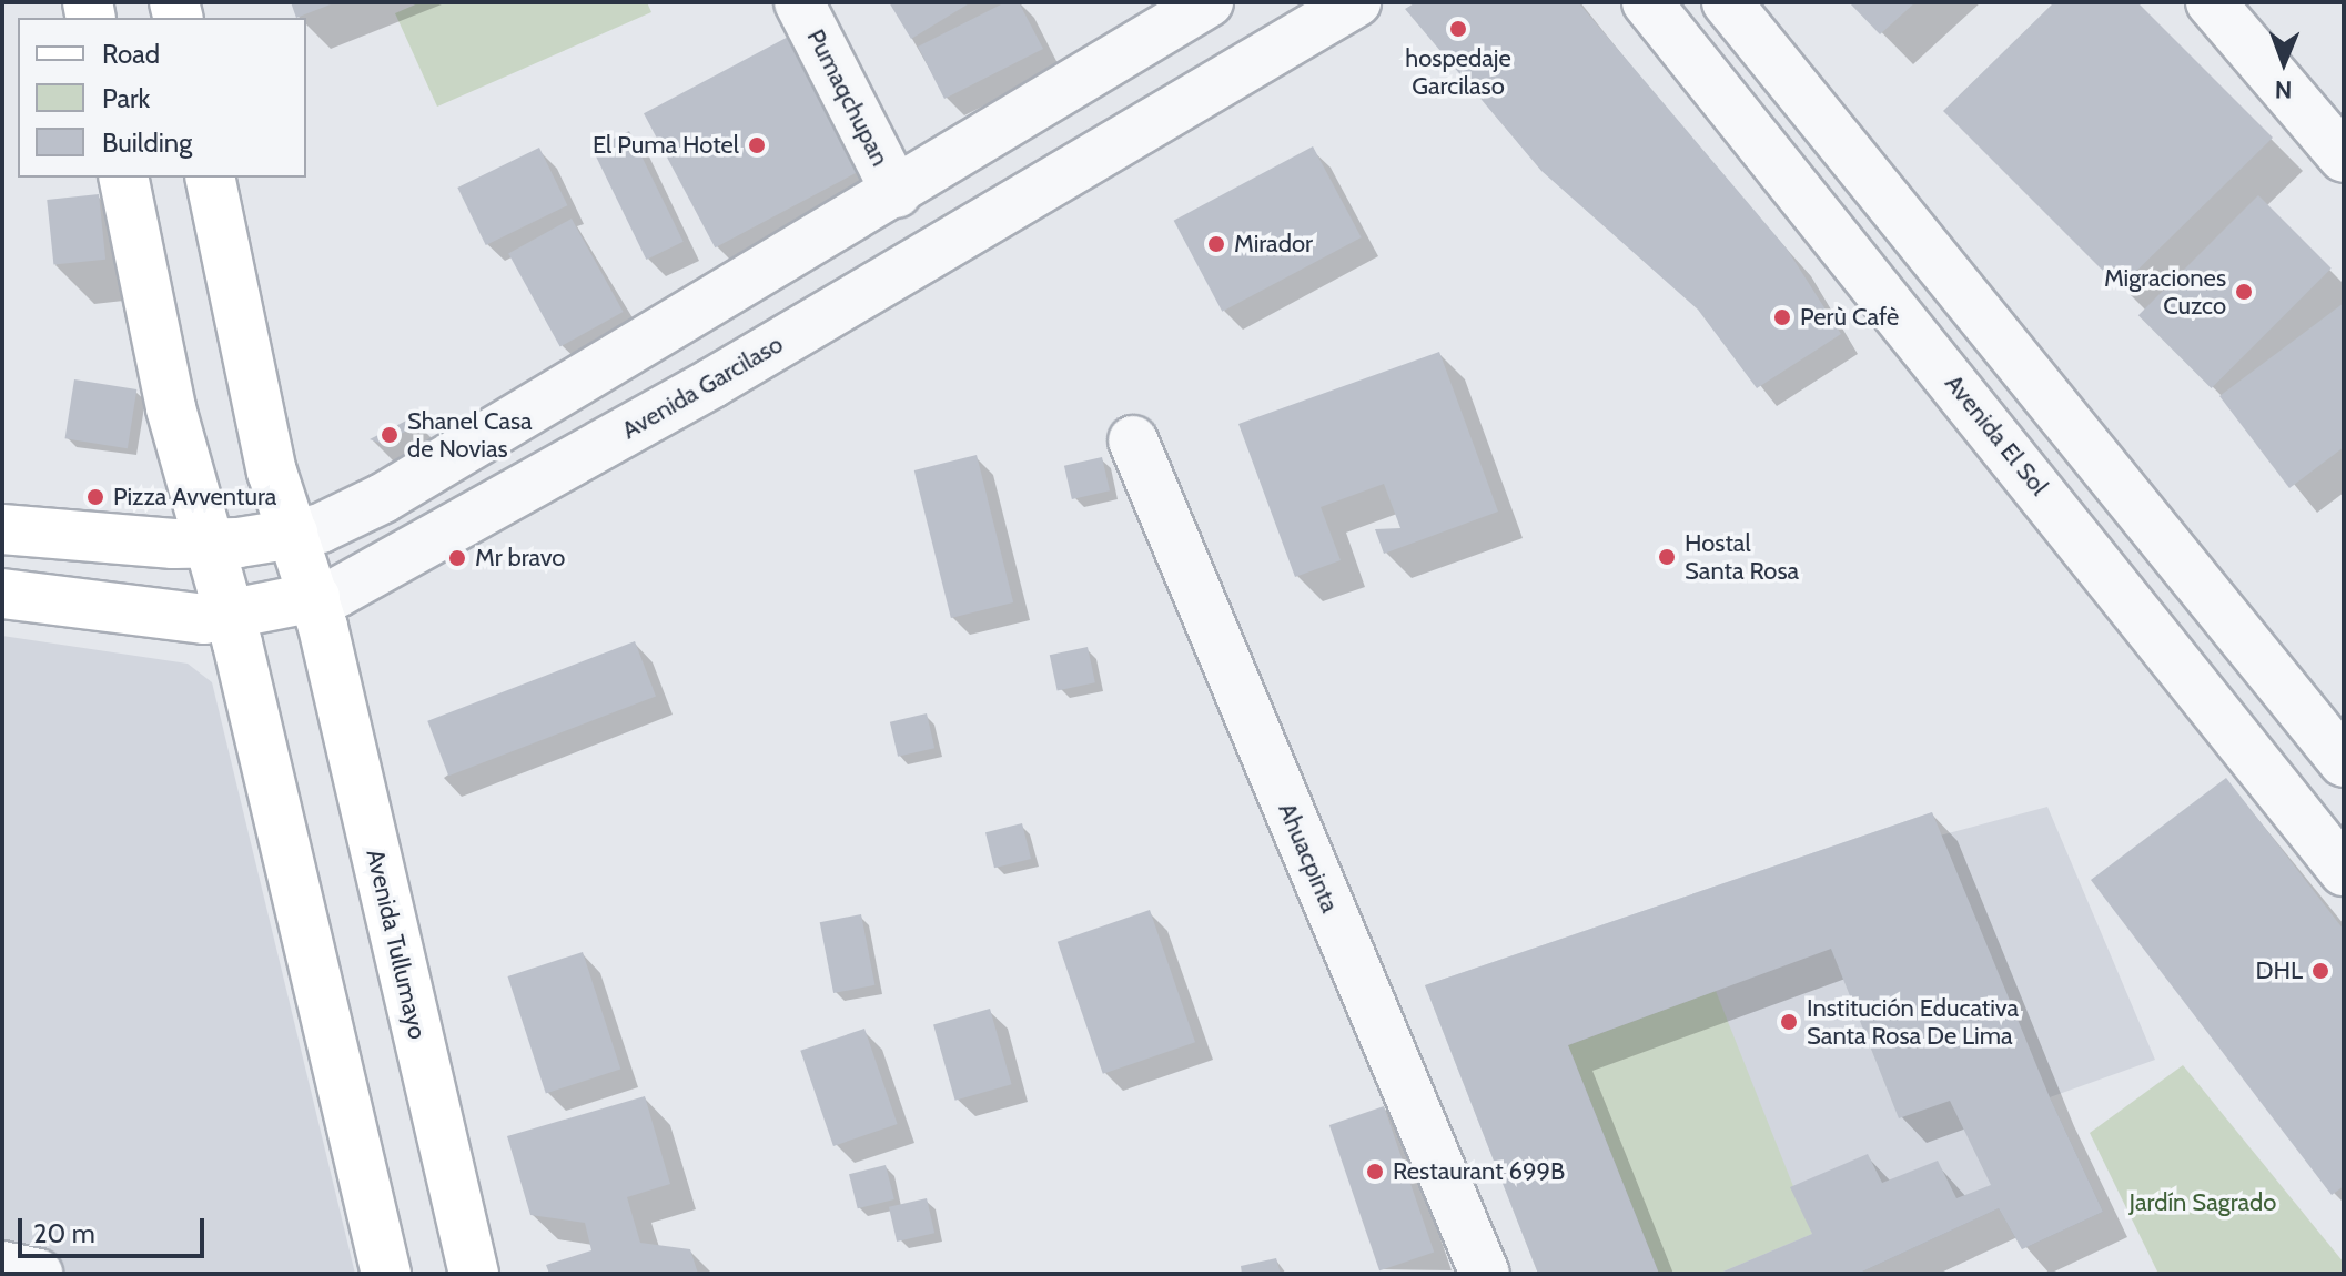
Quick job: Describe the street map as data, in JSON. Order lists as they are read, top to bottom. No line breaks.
{"streets":{"main road":["Avenida Garcilaso","Avenida Tullumayo"],"street":["Pumaqchupan","Avenida El Sol","Ahuacpinta"]},"crossings":[["Avenida Garcilaso","Avenida Tullumayo"]],"parks":["Jardín Sagrado"],"places":["hospedaje Garcilaso","El Puma Hotel","Mirador","Migraciones Cuzco","Perù Cafè","Shanel Casa de Novias","Pizza Avventura","Hostal Santa Rosa","Mr bravo","DHL","Institución Educativa Santa Rosa De Lima","Restaurant 699B"],"legend":["Road","Park","Building"],"scale_bar":"20 m","north":"bottom"}
